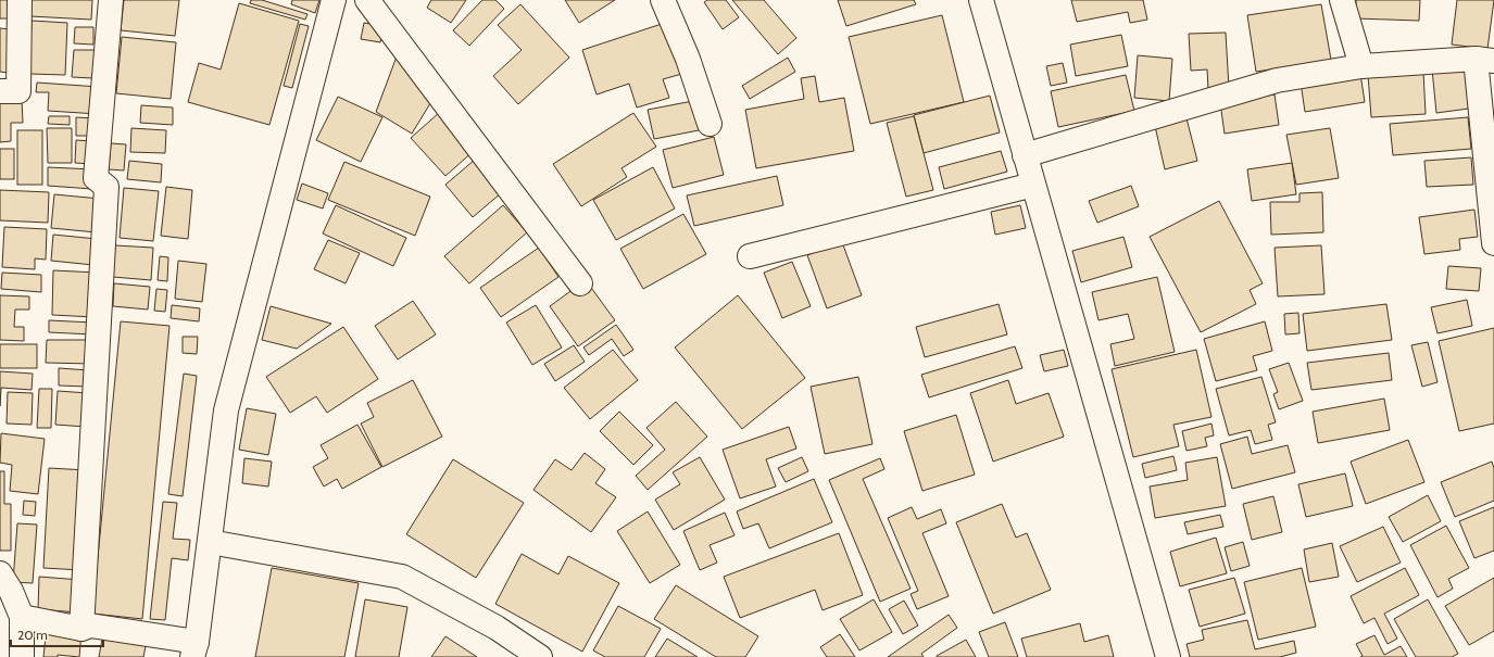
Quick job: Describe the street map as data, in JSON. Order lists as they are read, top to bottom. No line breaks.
{"scale_bar":"20 m"}
